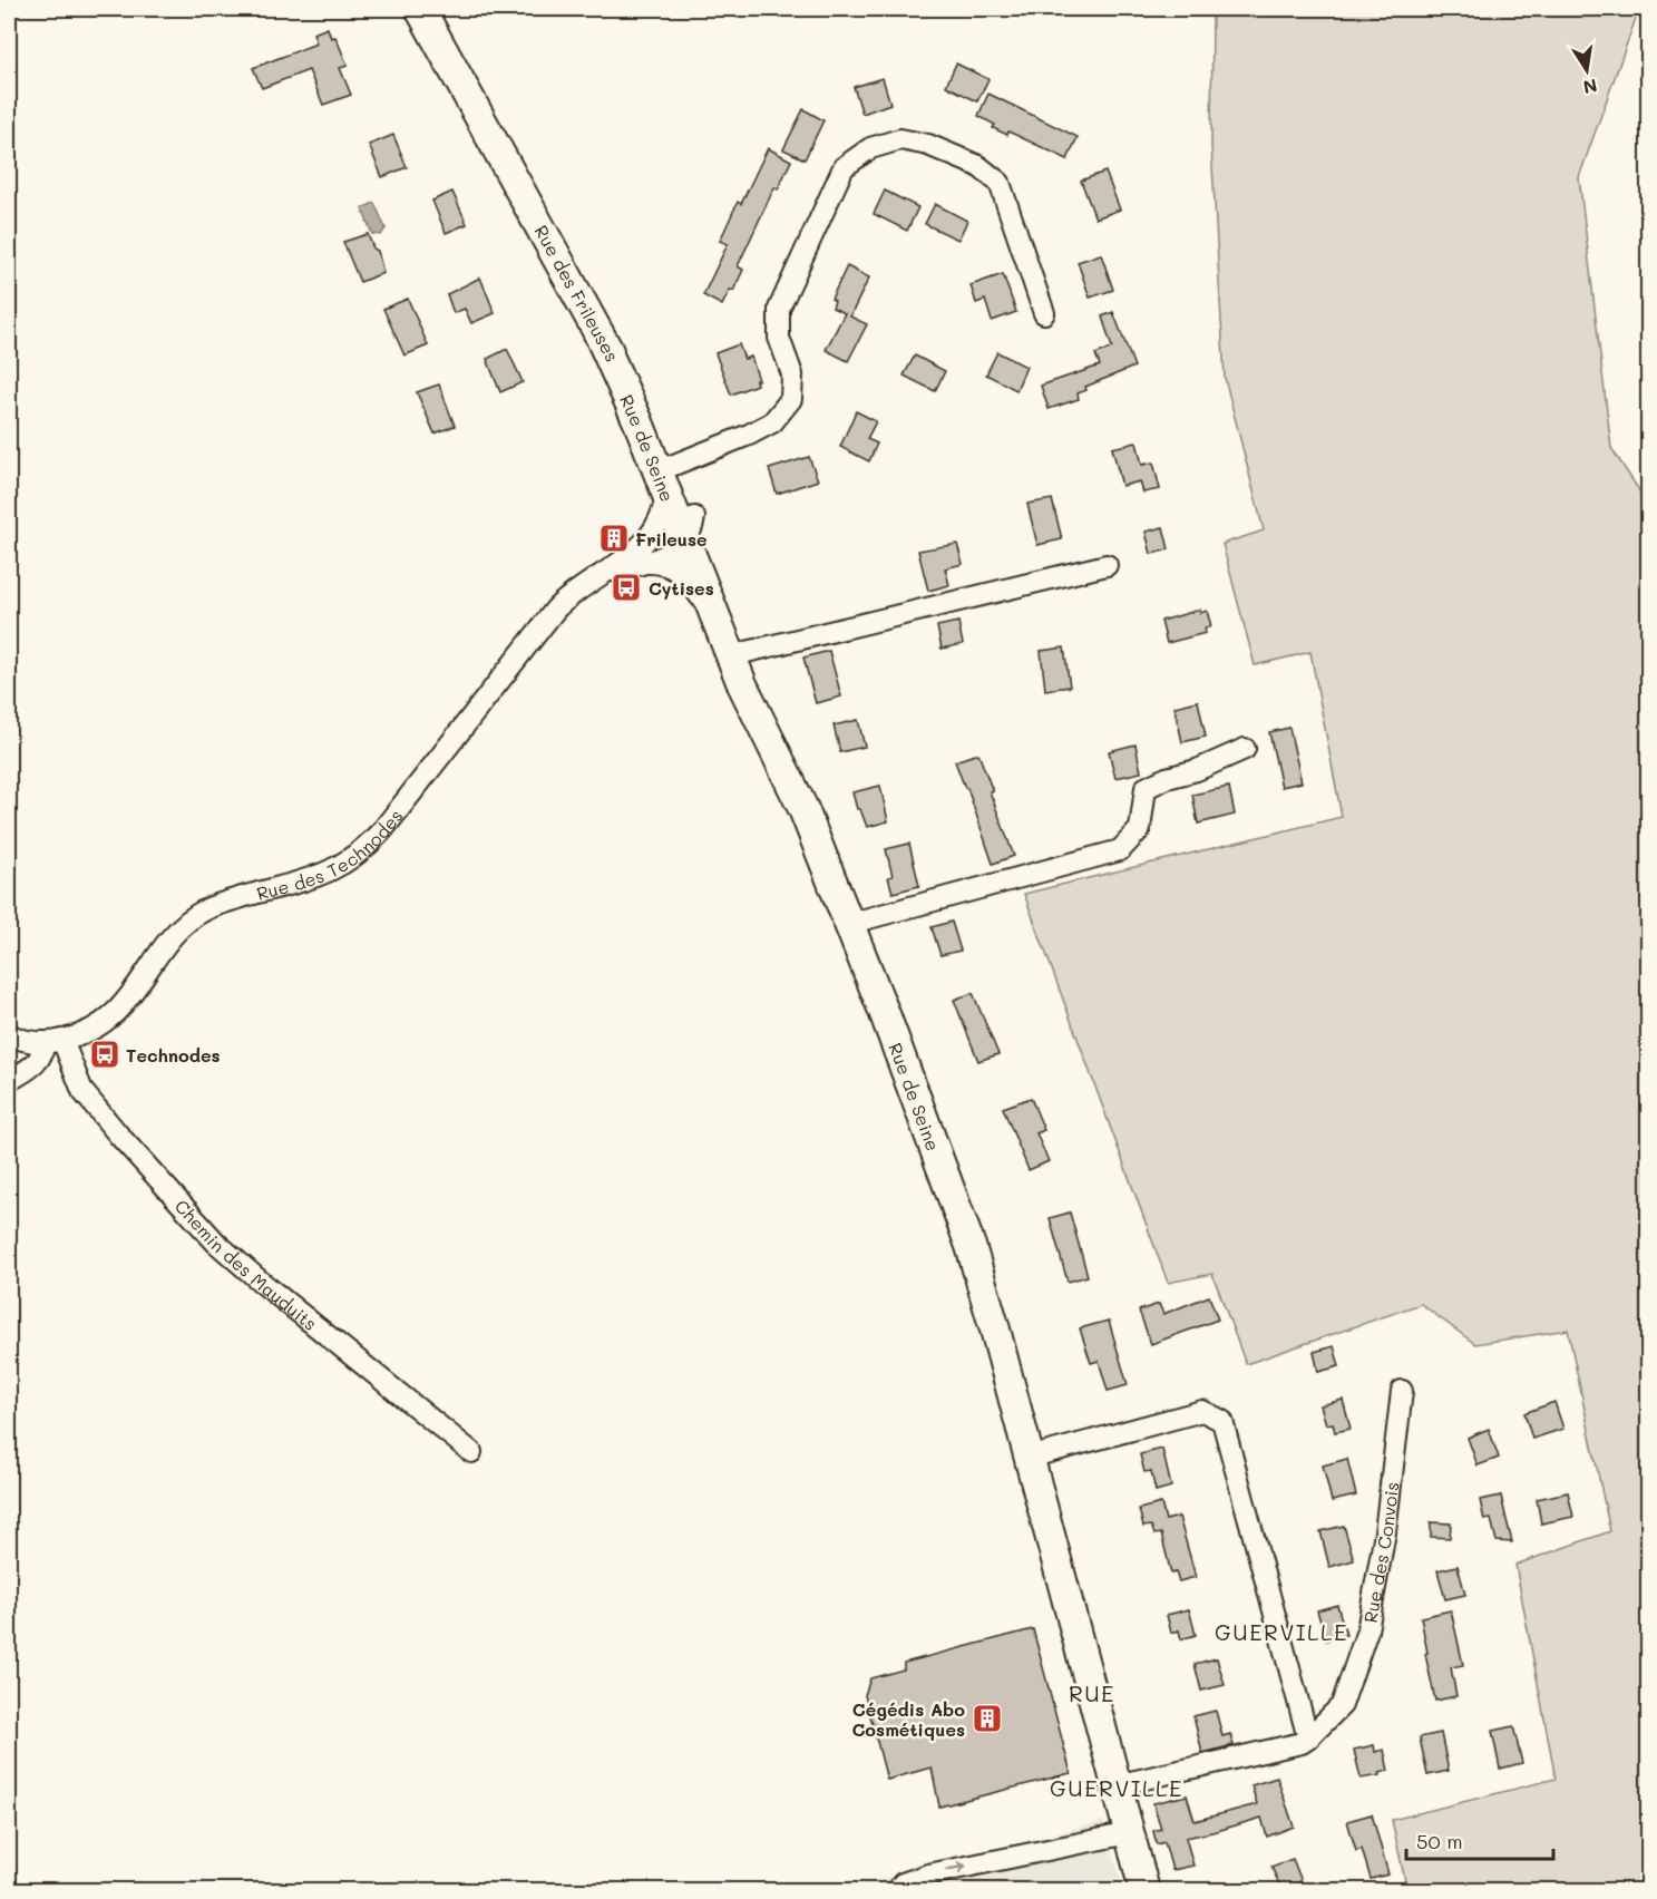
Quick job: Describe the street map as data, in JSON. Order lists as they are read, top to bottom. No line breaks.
{"streets":{"street":["Rue des Frileuses","Rue de Seine","Rue des Technodes","Chemin des Mauduits","Rue des Convois"]},"crossings":[["Rue des Frileuses","Rue de Seine"],["Rue des Frileuses","Rue des Technodes"],["Rue de Seine","Rue des Technodes"],["Rue de Seine","Rue des Convois"],["Rue des Technodes","Chemin des Mauduits"]],"districts":["GUERVILLE","RUE","GUERVILLE"],"places":{"building":["Frileuse","Cégédis Abo Cosmétiques"],"bus stop":["Cytises","Technodes"]},"scale_bar":"50 m","north":"bottom"}
